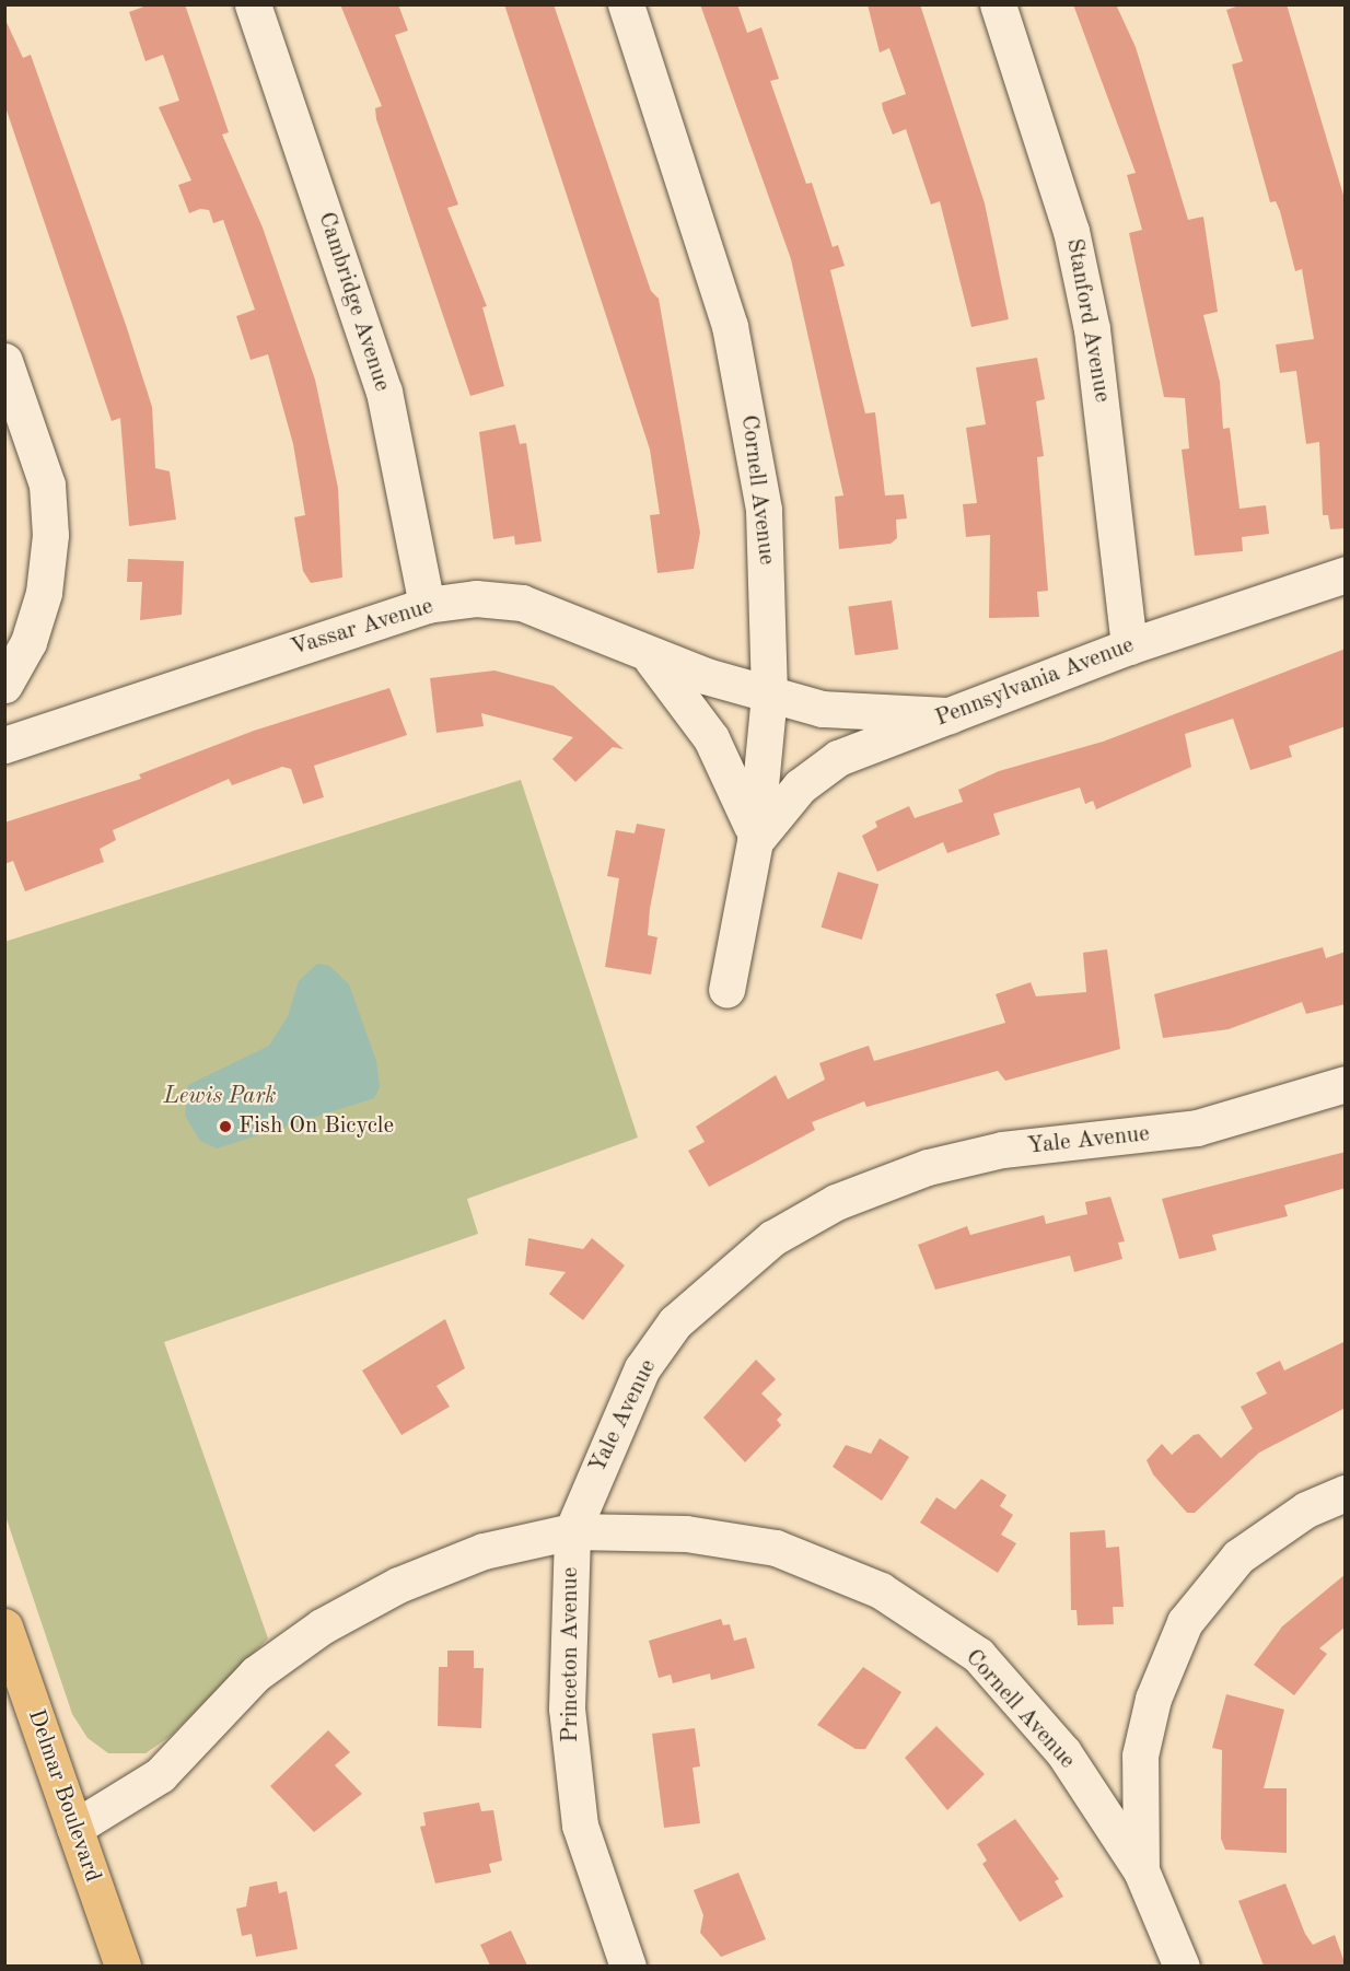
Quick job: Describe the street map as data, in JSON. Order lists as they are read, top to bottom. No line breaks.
{"streets":{"main road":["Delmar Boulevard"],"street":["Cambridge Avenue","Stanford Avenue","Cornell Avenue","Vassar Avenue","Pennsylvania Avenue","Yale Avenue","Princeton Avenue"]},"crossings":[["Cambridge Avenue","Vassar Avenue"],["Stanford Avenue","Pennsylvania Avenue"],["Cornell Avenue","Vassar Avenue"],["Cornell Avenue","Pennsylvania Avenue"],["Cornell Avenue","Yale Avenue"],["Cornell Avenue","Princeton Avenue"],["Vassar Avenue","Pennsylvania Avenue"],["Yale Avenue","Princeton Avenue"]],"parks":["Lewis Park"],"places":["Fish On Bicycle"]}
